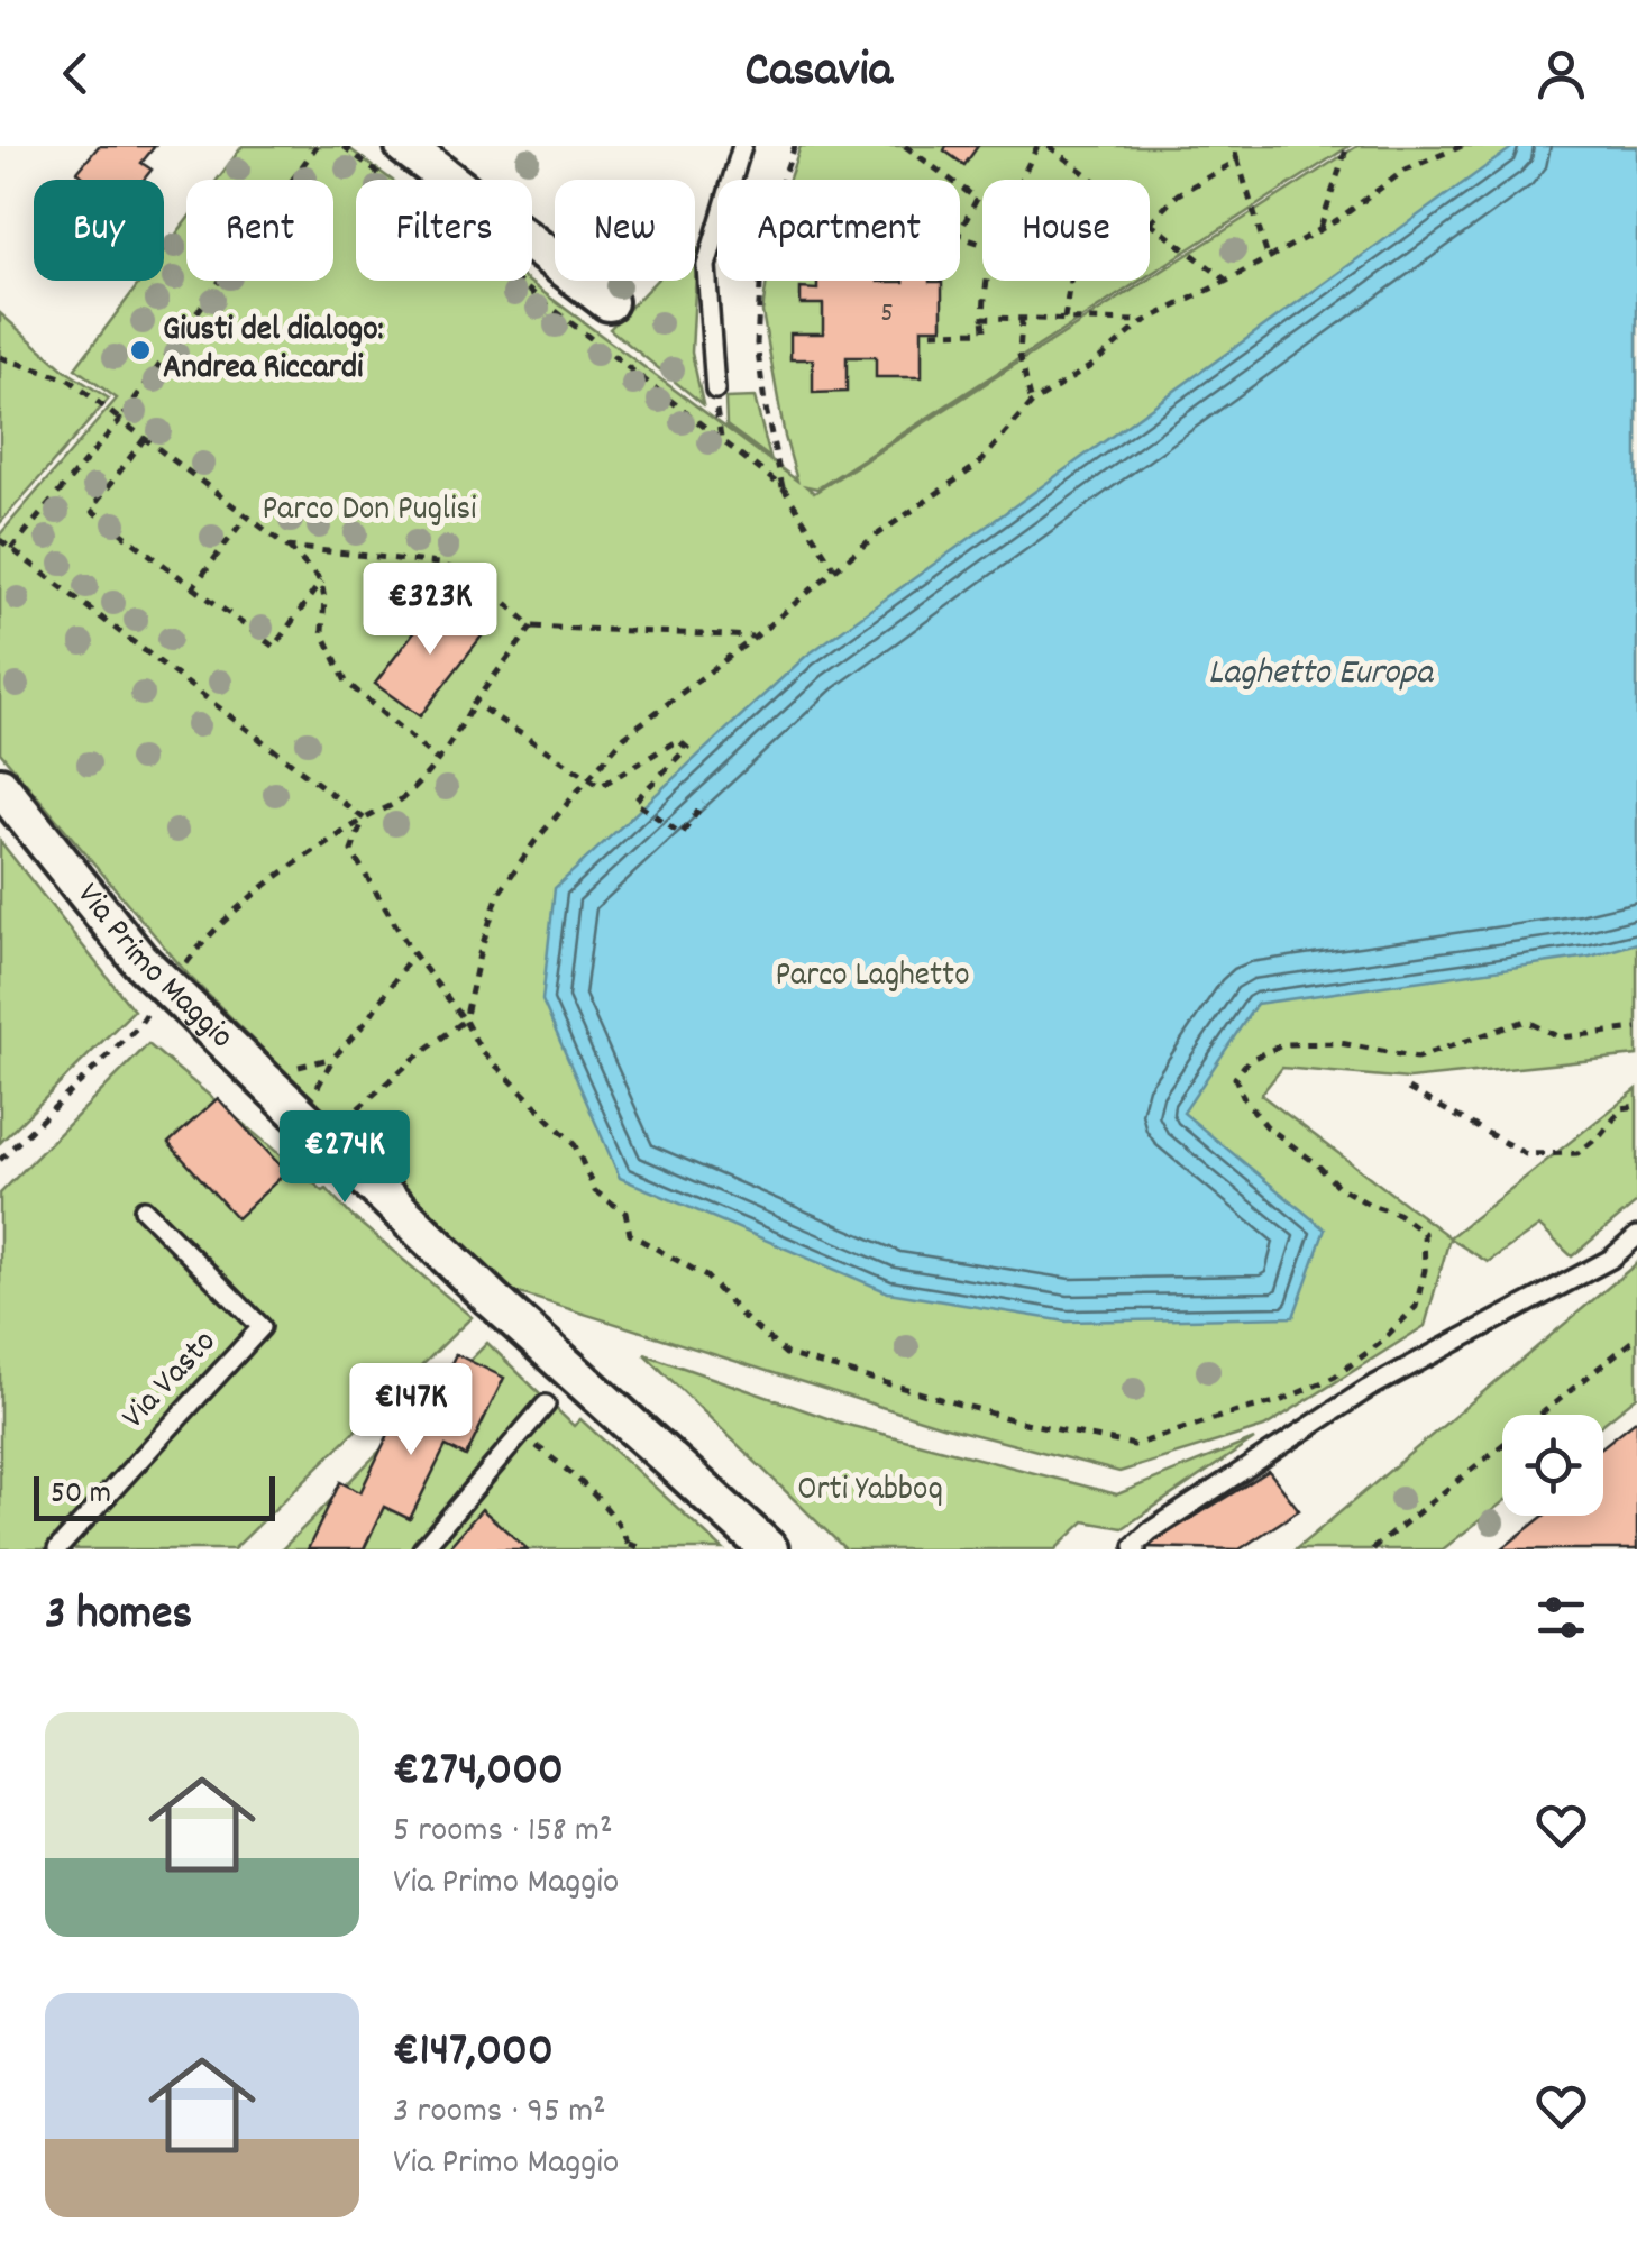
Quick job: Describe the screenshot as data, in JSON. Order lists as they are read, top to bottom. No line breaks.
{"streets":{"street":["Via Primo Maggio"],"lane":["Via Vasto"]},"water":["Laghetto Europa"],"parks":["Parco Don Puglisi","Parco Laghetto","Orti Yabboq"],"places":["Giusti del dialogo: Andrea Riccardi"],"house_numbers":["5"],"scale_bar":"50 m","page":{"header":"Casavia","chip":["Buy","Rent","Filters","New","Apartment","House"],"price":["€323K","€274K","€147K"],"scale":"50 m","heading":"3 homes","list":[{"name":"€274,000","note":"5 rooms · 158 m² · Via Primo Maggio"},{"name":"€147,000","note":"3 rooms · 95 m² · Via Primo Maggio"}]}}
